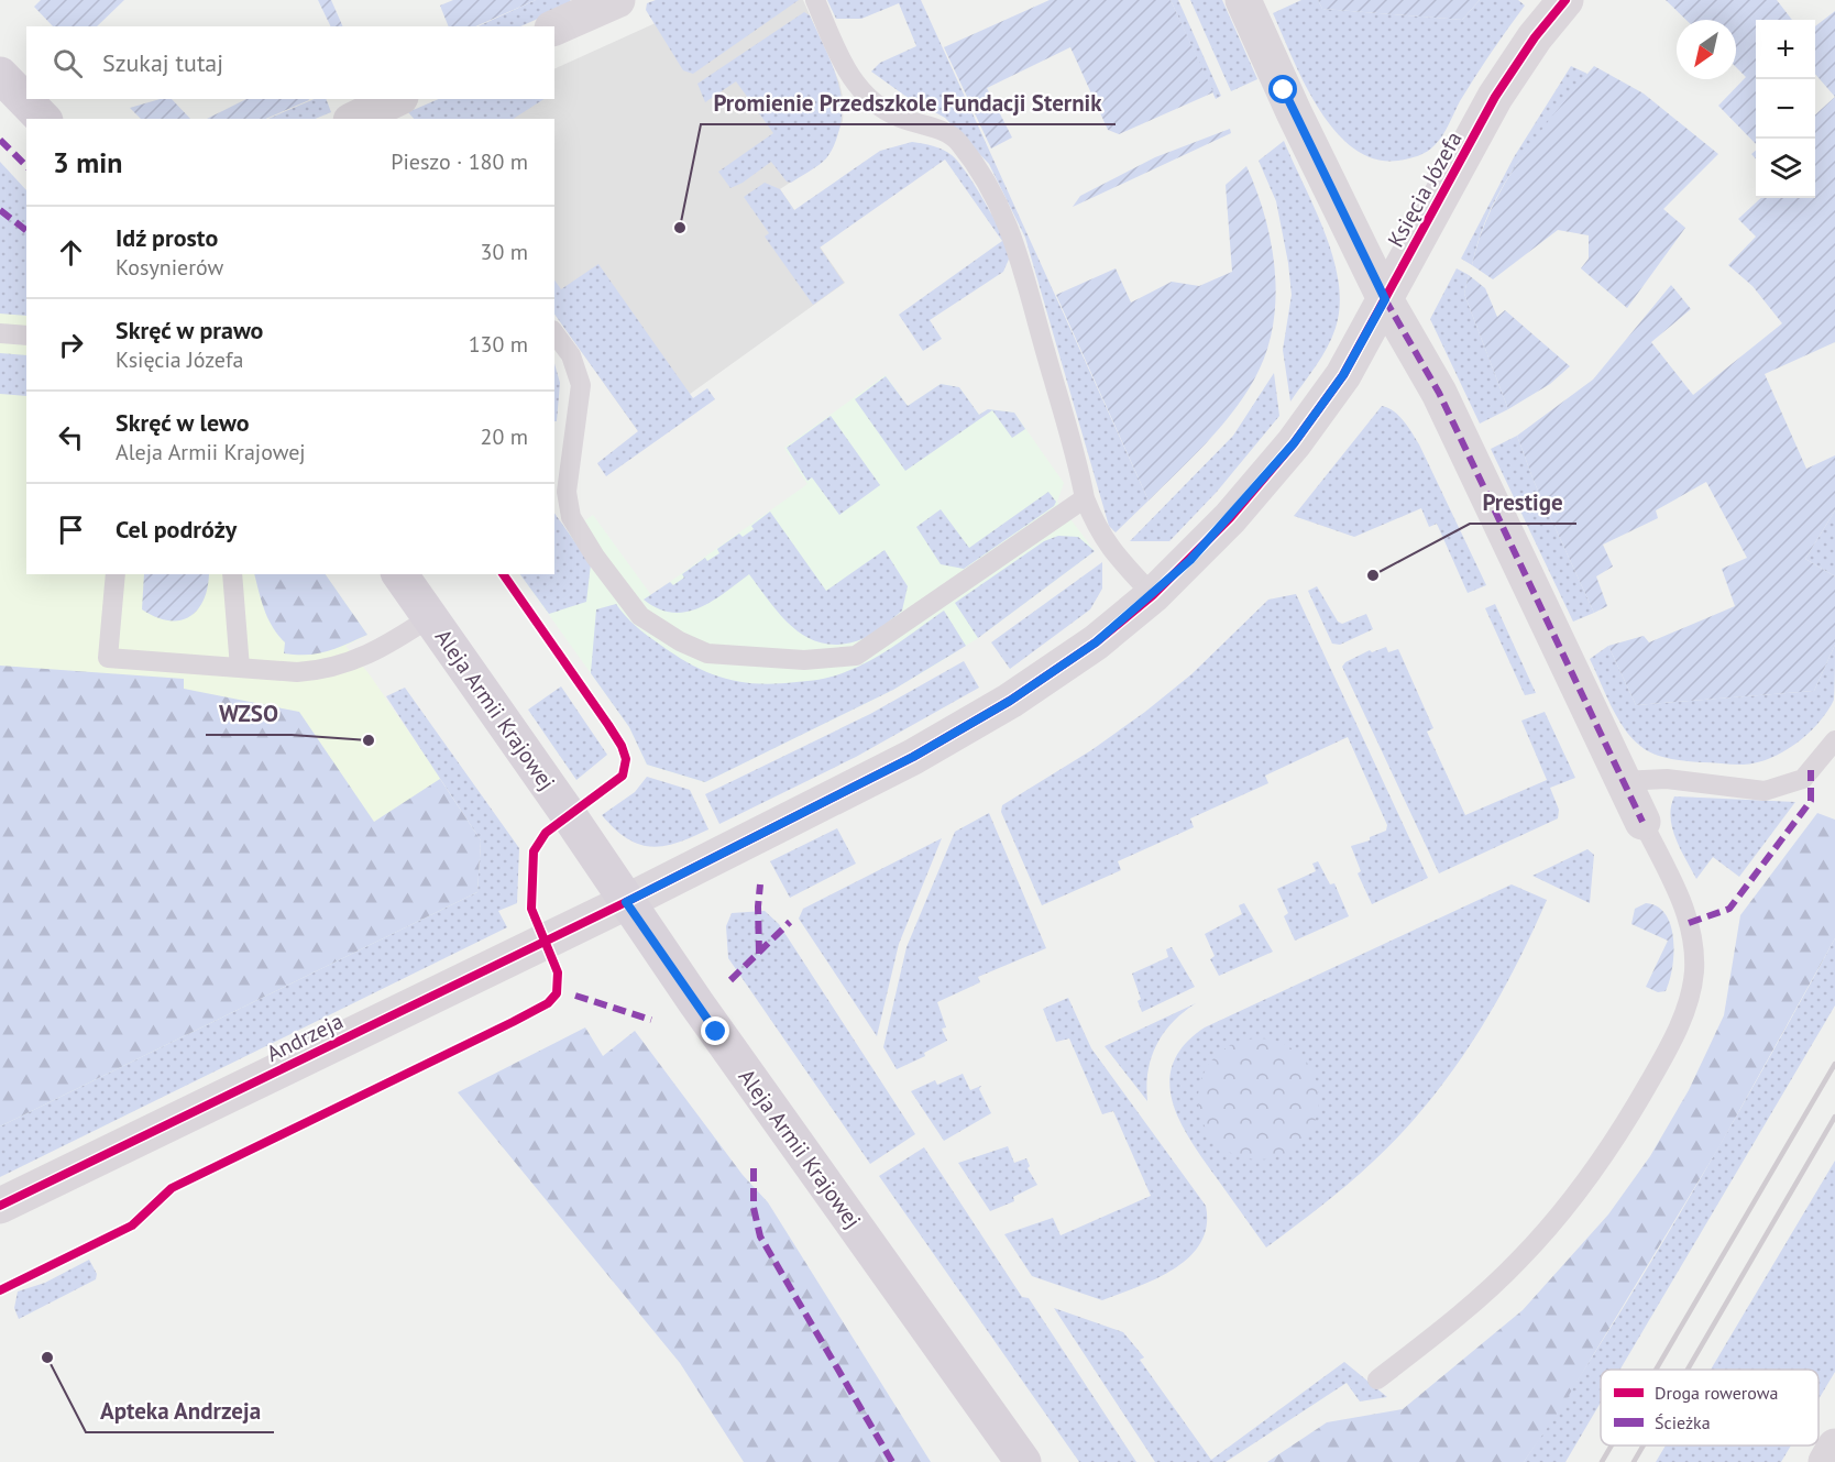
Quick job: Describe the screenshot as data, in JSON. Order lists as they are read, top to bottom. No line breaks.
{"streets":{"street":["Księcia Józefa","Aleja Armii Krajowej","Andrzeja"]},"crossings":[["Księcia Józefa","Aleja Armii Krajowej"],["Księcia Józefa","Andrzeja"],["Aleja Armii Krajowej","Andrzeja"]],"places":["Promienie Przedszkole Fundacji Sternik","Prestige","WZSO","Apteka Andrzeja"],"legend":["Droga rowerowa","Ścieżka"],"north":"bottom left","page":{"map_buttons":["+","−"],"search":"Szukaj tutaj","heading":["3 min","Pieszo · 180 m"],"list":[["Idź prosto","Kosynierów","30 m"],["Skręć w prawo","Księcia Józefa","130 m"],["Skręć w lewo","Aleja Armii Krajowej","20 m"],"Cel podróży"]}}
